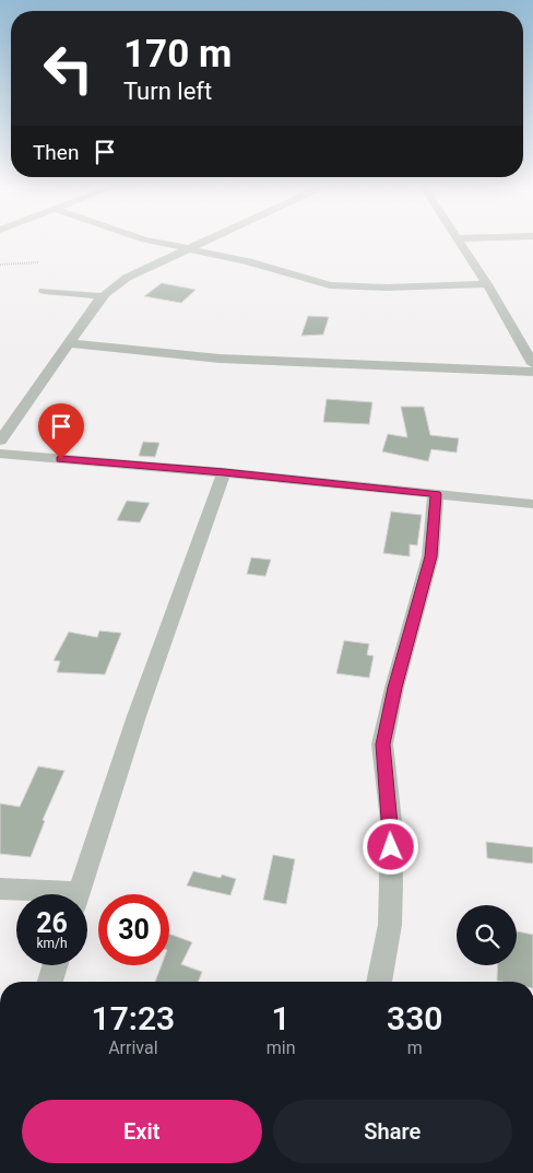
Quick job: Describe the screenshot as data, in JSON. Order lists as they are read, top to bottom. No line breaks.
{"page":{"turn":["170 m","Turn left"],"then":"Then","speed":"26 km/h","limit":"30","eta":["17:23","Arrival","1","min","330","m"],"buttons":["Exit","Share"]}}
